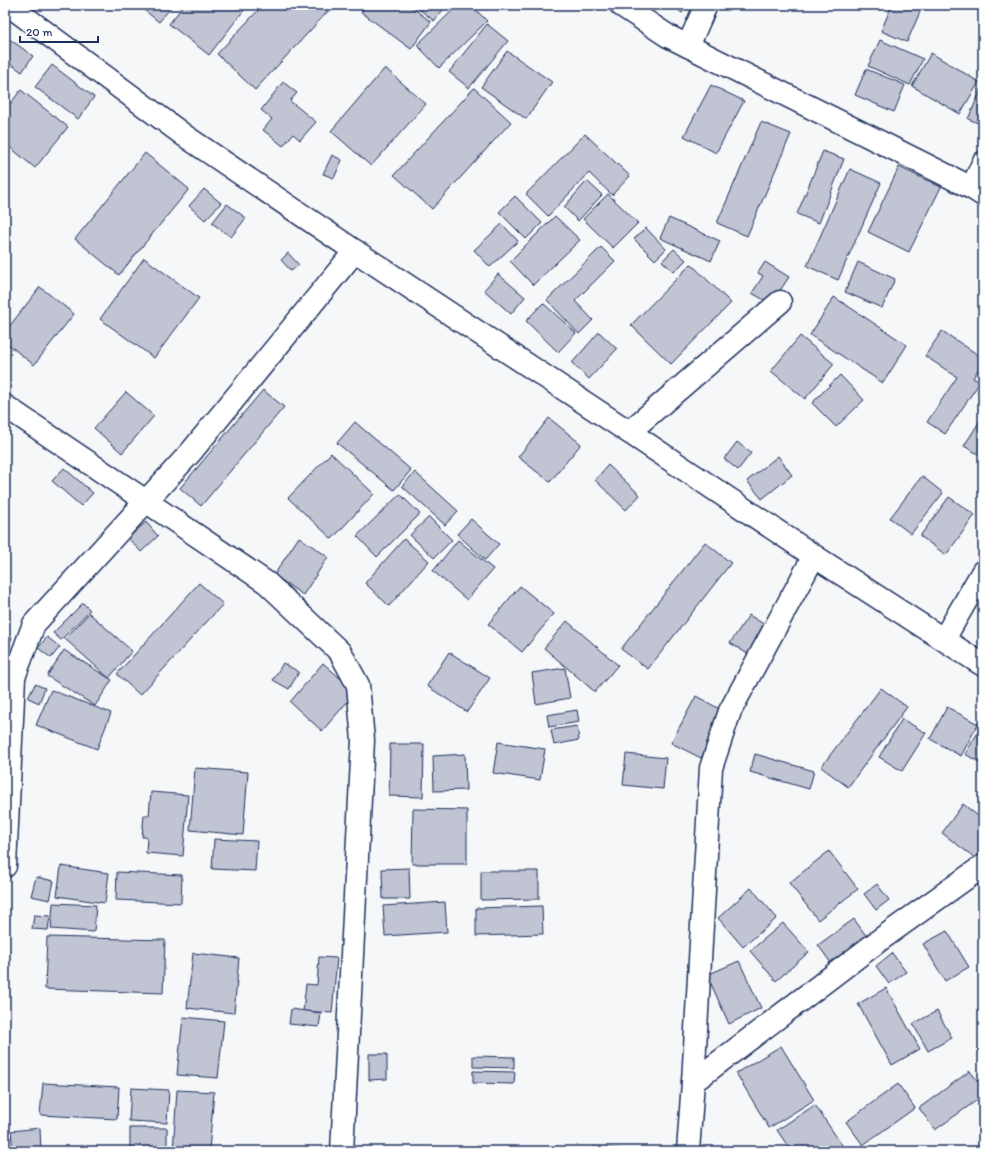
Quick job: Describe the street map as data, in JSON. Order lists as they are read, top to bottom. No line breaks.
{"scale_bar":"20 m"}
